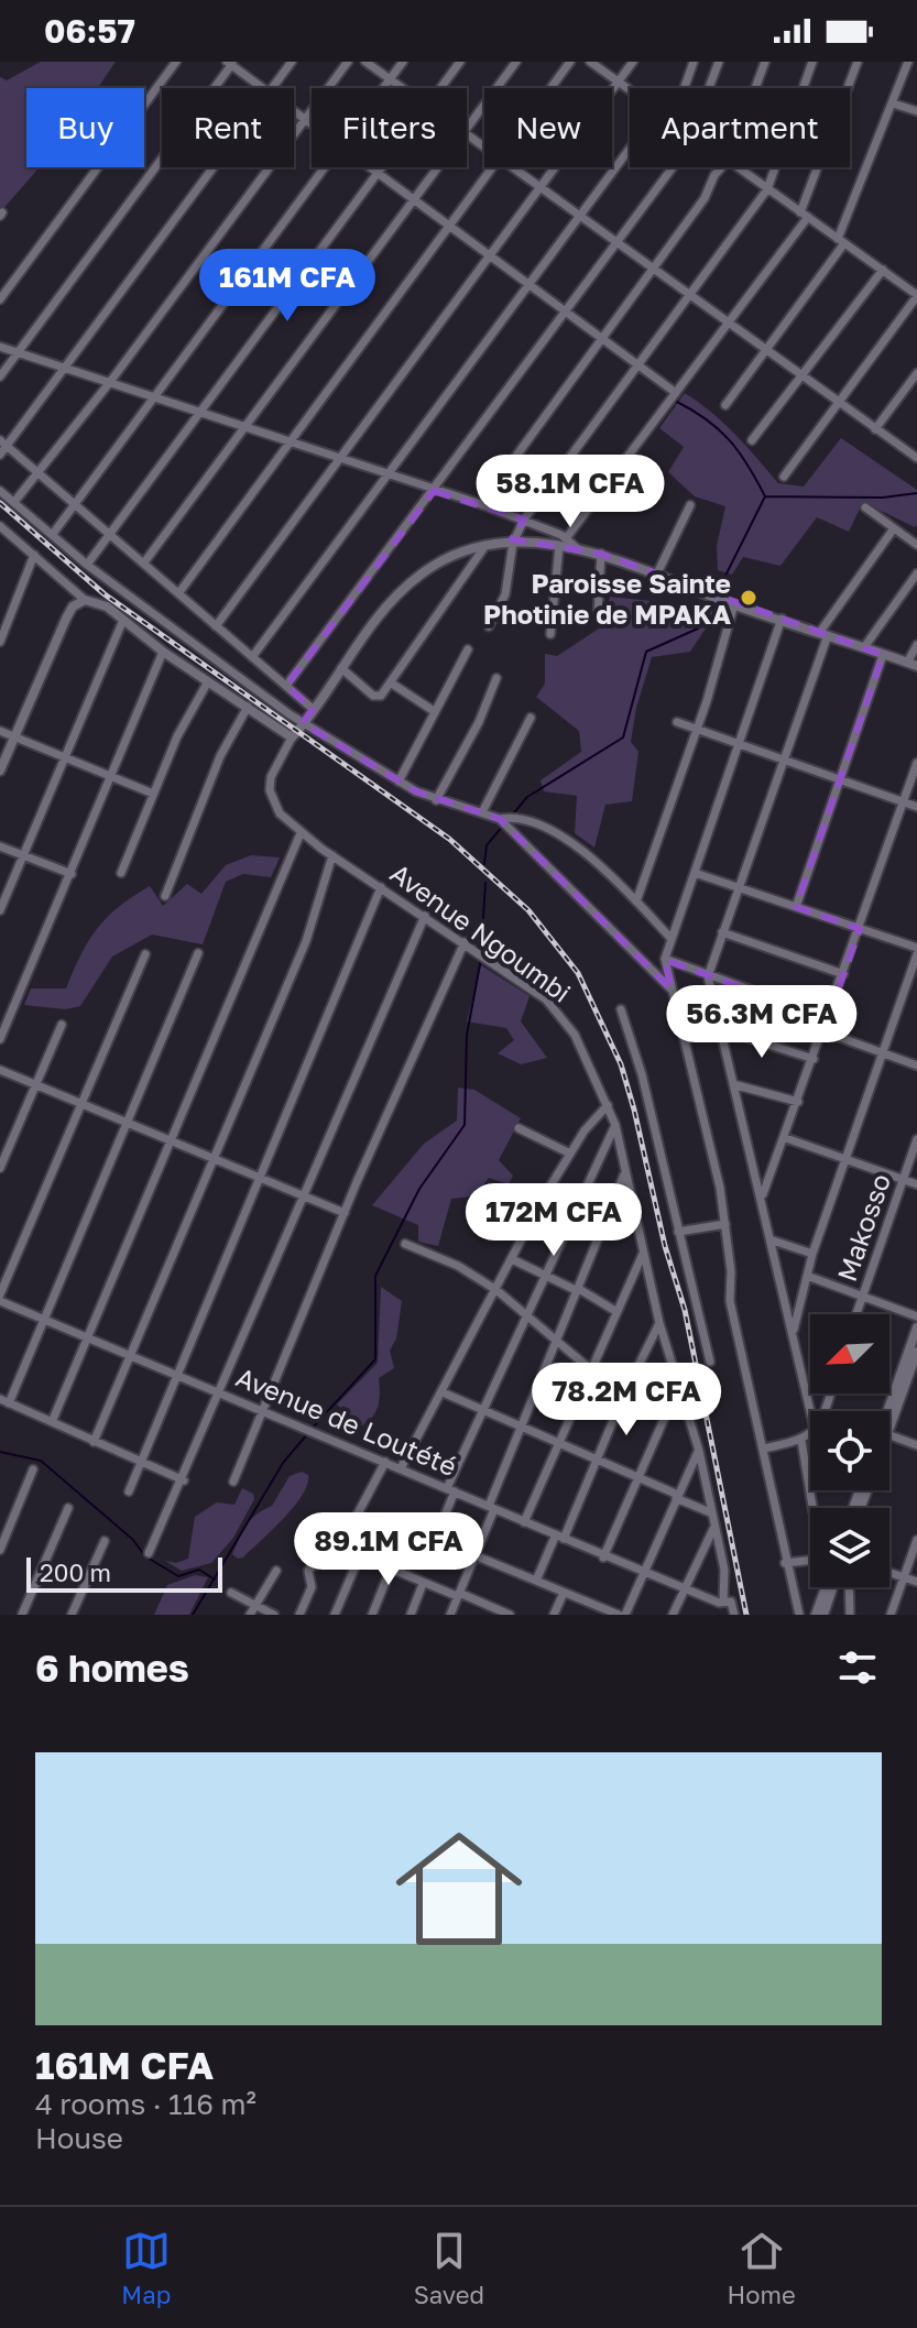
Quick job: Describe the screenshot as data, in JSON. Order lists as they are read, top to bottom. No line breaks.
{"streets":{"street":["Avenue Ngoumbi","Makosso","Avenue de Loutété"]},"crossings":[["Avenue Ngoumbi","Avenue de Loutété"]],"places":["Paroisse Sainte Photinie de MPAKA"],"scale_bar":"200 m","north":"bottom left","page":{"status":"06:57","chip":["Buy","Rent","Filters","New","Apartment"],"price":["161M CFA","58.1M CFA","56.3M CFA","172M CFA","78.2M CFA","89.1M CFA"],"scale":"200 m","heading":"6 homes","list":[{"name":"161M CFA","note":"4 rooms · 116 m² · House"}],"tabs":["Map","Saved","Home"]}}
